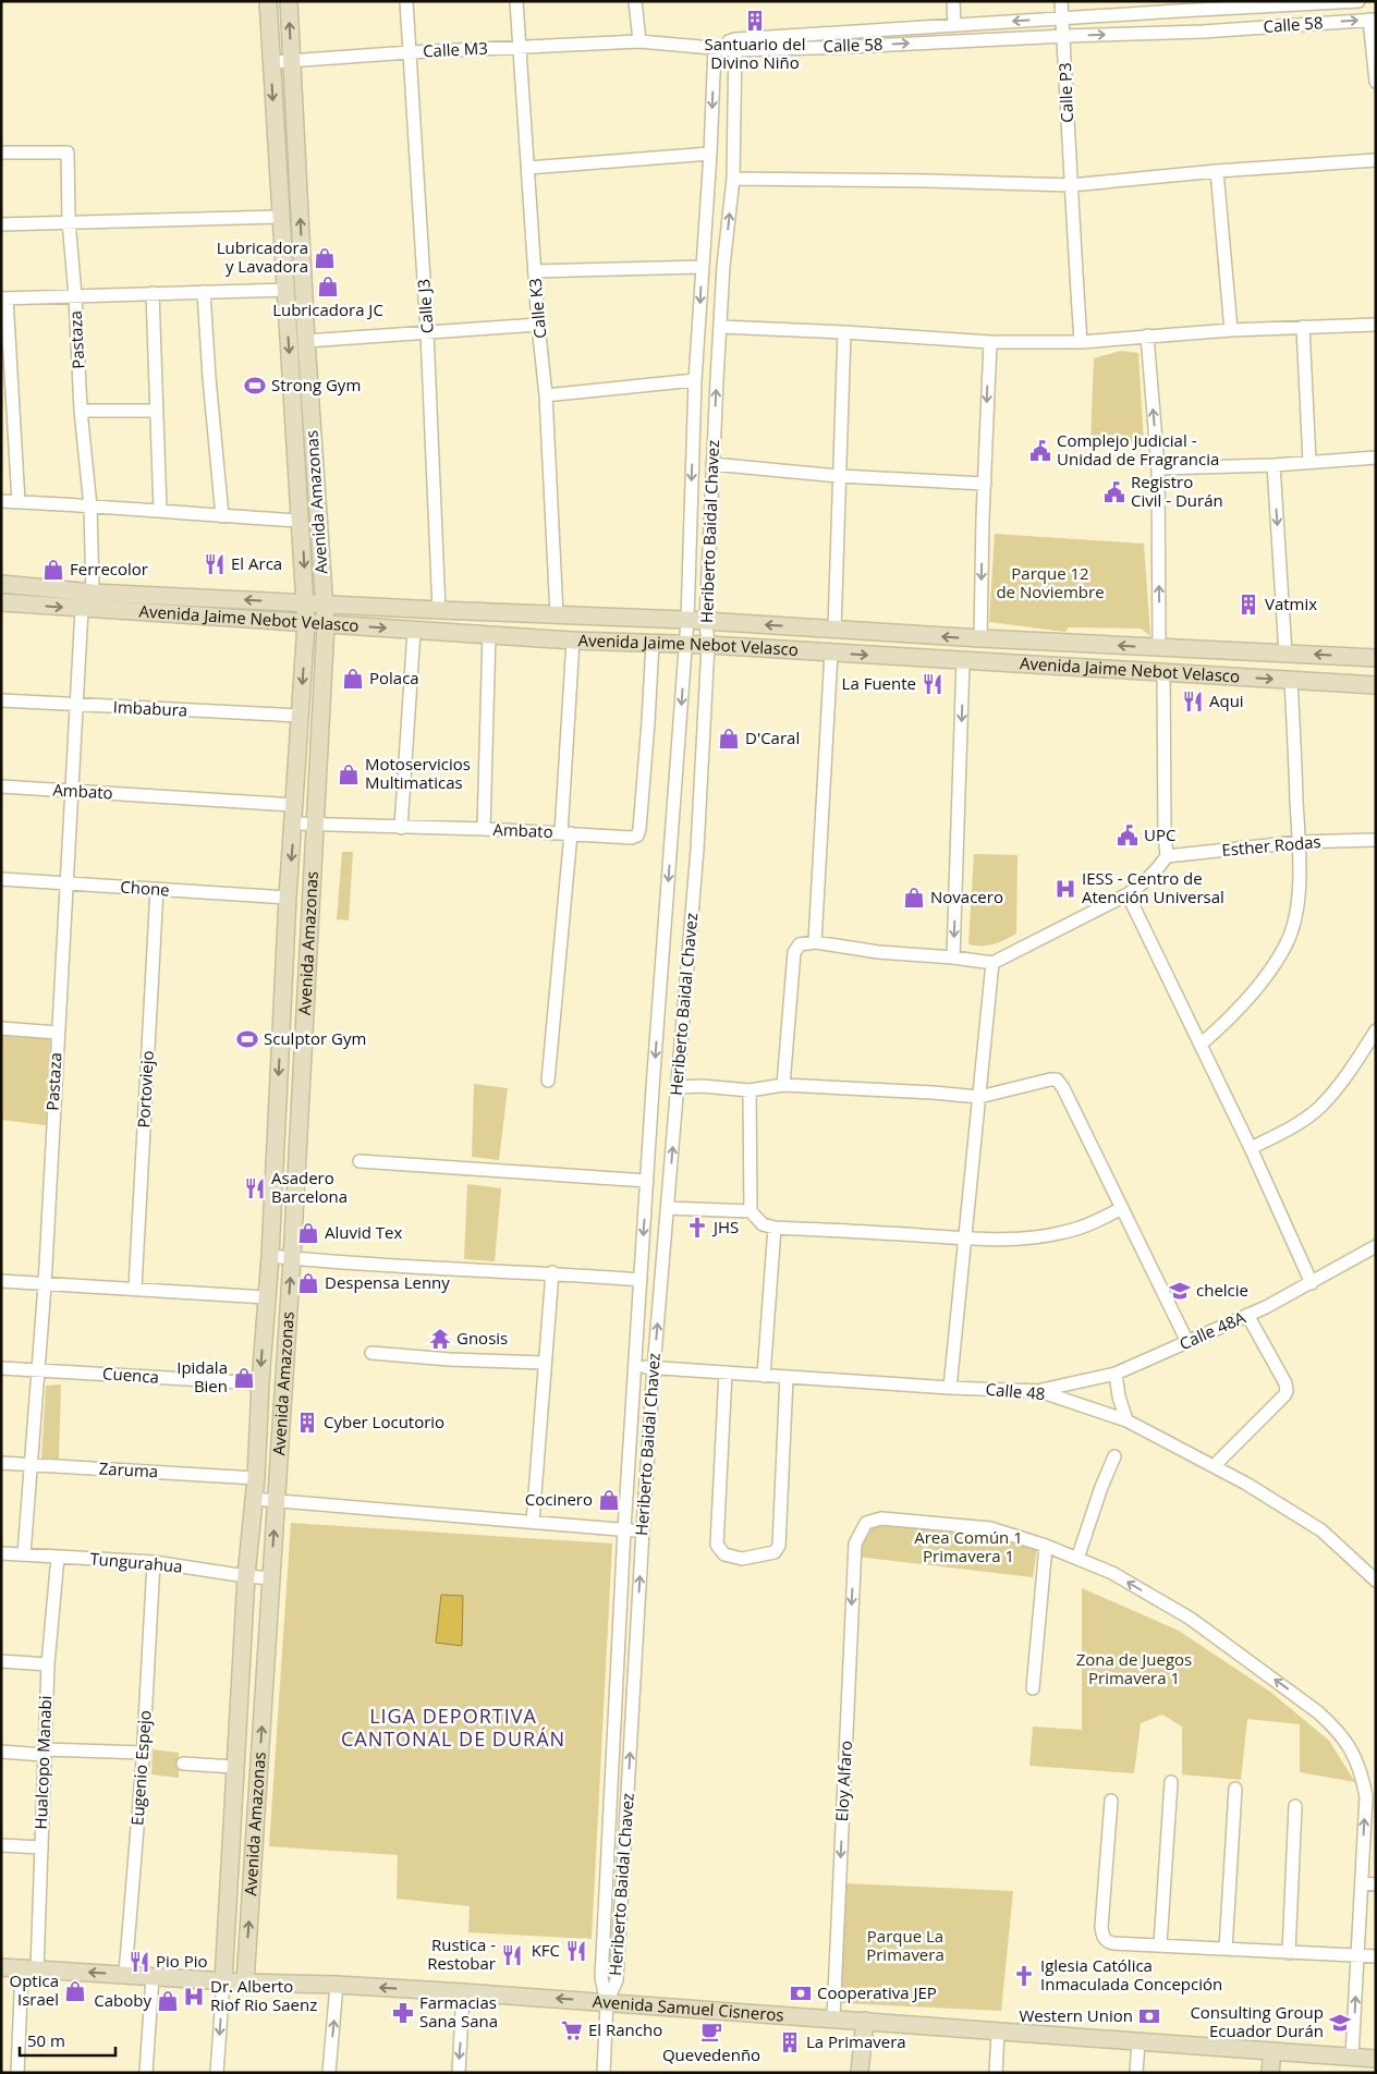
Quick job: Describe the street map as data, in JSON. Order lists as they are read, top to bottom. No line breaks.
{"streets":{"street":["Calle 58","Calle M3","Calle P3","Calle J3","Calle K3","Pastaza","Avenida Amazonas","Heriberto Baidal Chavez","Avenida Jaime Nebot Velasco","Imbabura","Ambato","Esther Rodas","Chone","Portoviejo","Calle 48A","Cuenca","Calle 48","Zaruma","Tungurahua","Hualcopo Manabi","Eugenio Espejo","Eloy Alfaro","Avenida Samuel Cisneros"]},"crossings":[["Calle 58","Calle M3"],["Calle 58","Calle P3"],["Calle 58","Heriberto Baidal Chavez"],["Calle M3","Calle J3"],["Calle M3","Calle K3"],["Calle M3","Avenida Amazonas"],["Calle M3","Heriberto Baidal Chavez"],["Calle J3","Avenida Jaime Nebot Velasco"],["Calle K3","Avenida Jaime Nebot Velasco"],["Pastaza","Avenida Jaime Nebot Velasco"],["Pastaza","Imbabura"],["Pastaza","Ambato"],["Pastaza","Chone"],["Pastaza","Cuenca"],["Pastaza","Zaruma"],["Pastaza","Tungurahua"],["Avenida Amazonas","Avenida Jaime Nebot Velasco"],["Avenida Amazonas","Imbabura"],["Avenida Amazonas","Ambato"],["Avenida Amazonas","Chone"],["Avenida Amazonas","Cuenca"],["Avenida Amazonas","Zaruma"],["Avenida Amazonas","Tungurahua"],["Avenida Amazonas","Avenida Samuel Cisneros"],["Heriberto Baidal Chavez","Avenida Jaime Nebot Velasco"],["Heriberto Baidal Chavez","Calle 48"],["Heriberto Baidal Chavez","Avenida Samuel Cisneros"],["Avenida Jaime Nebot Velasco","Ambato"],["Chone","Portoviejo"],["Calle 48A","Calle 48"],["Tungurahua","Hualcopo Manabi"],["Tungurahua","Eugenio Espejo"],["Hualcopo Manabi","Avenida Samuel Cisneros"],["Eugenio Espejo","Avenida Samuel Cisneros"],["Eloy Alfaro","Avenida Samuel Cisneros"]],"districts":["LIGA DEPORTIVA CANTONAL DE DURÁN"],"parks":["Parque 12 de Noviembre","Area Común 1 Primavera 1","Zona de Juegos Primavera 1","Parque La Primavera"],"places":{"building":["Santuario del Divino Niño","Vatmix","Cyber Locutorio","La Primavera"],"shop":["Lubricadora y Lavadora","Lubricadora JC","Ferrecolor","Polaca","D'Caral","Motoservicios Multimaticas","Novacero","Aluvid Tex","Despensa Lenny","Ipidala Bien","Cocinero","Optica Israel","Caboby"],"sports":["Strong Gym","Sculptor Gym"],"public building":["Complejo Judicial - Unidad de Fragrancia","Registro Civil - Durán","UPC"],"restaurant":["El Arca","La Fuente","Aqui","Asadero Barcelona","KFC","Rustica - Restobar","Pio Pio"],"hospital":["IESS - Centro de Atención Universal","Dr. Alberto Riof Rio Saenz"],"church":["JHS","Iglesia Católica Inmaculada Concepción"],"school or university":["chelcie","Consulting Group Ecuador Durán"],"temple":["Gnosis"],"bank":["Cooperativa JEP","Western Union"],"pharmacy":["Farmacias Sana Sana"],"supermarket":["El Rancho"],"cafe":["Quevedenño"]},"scale_bar":"50 m"}
